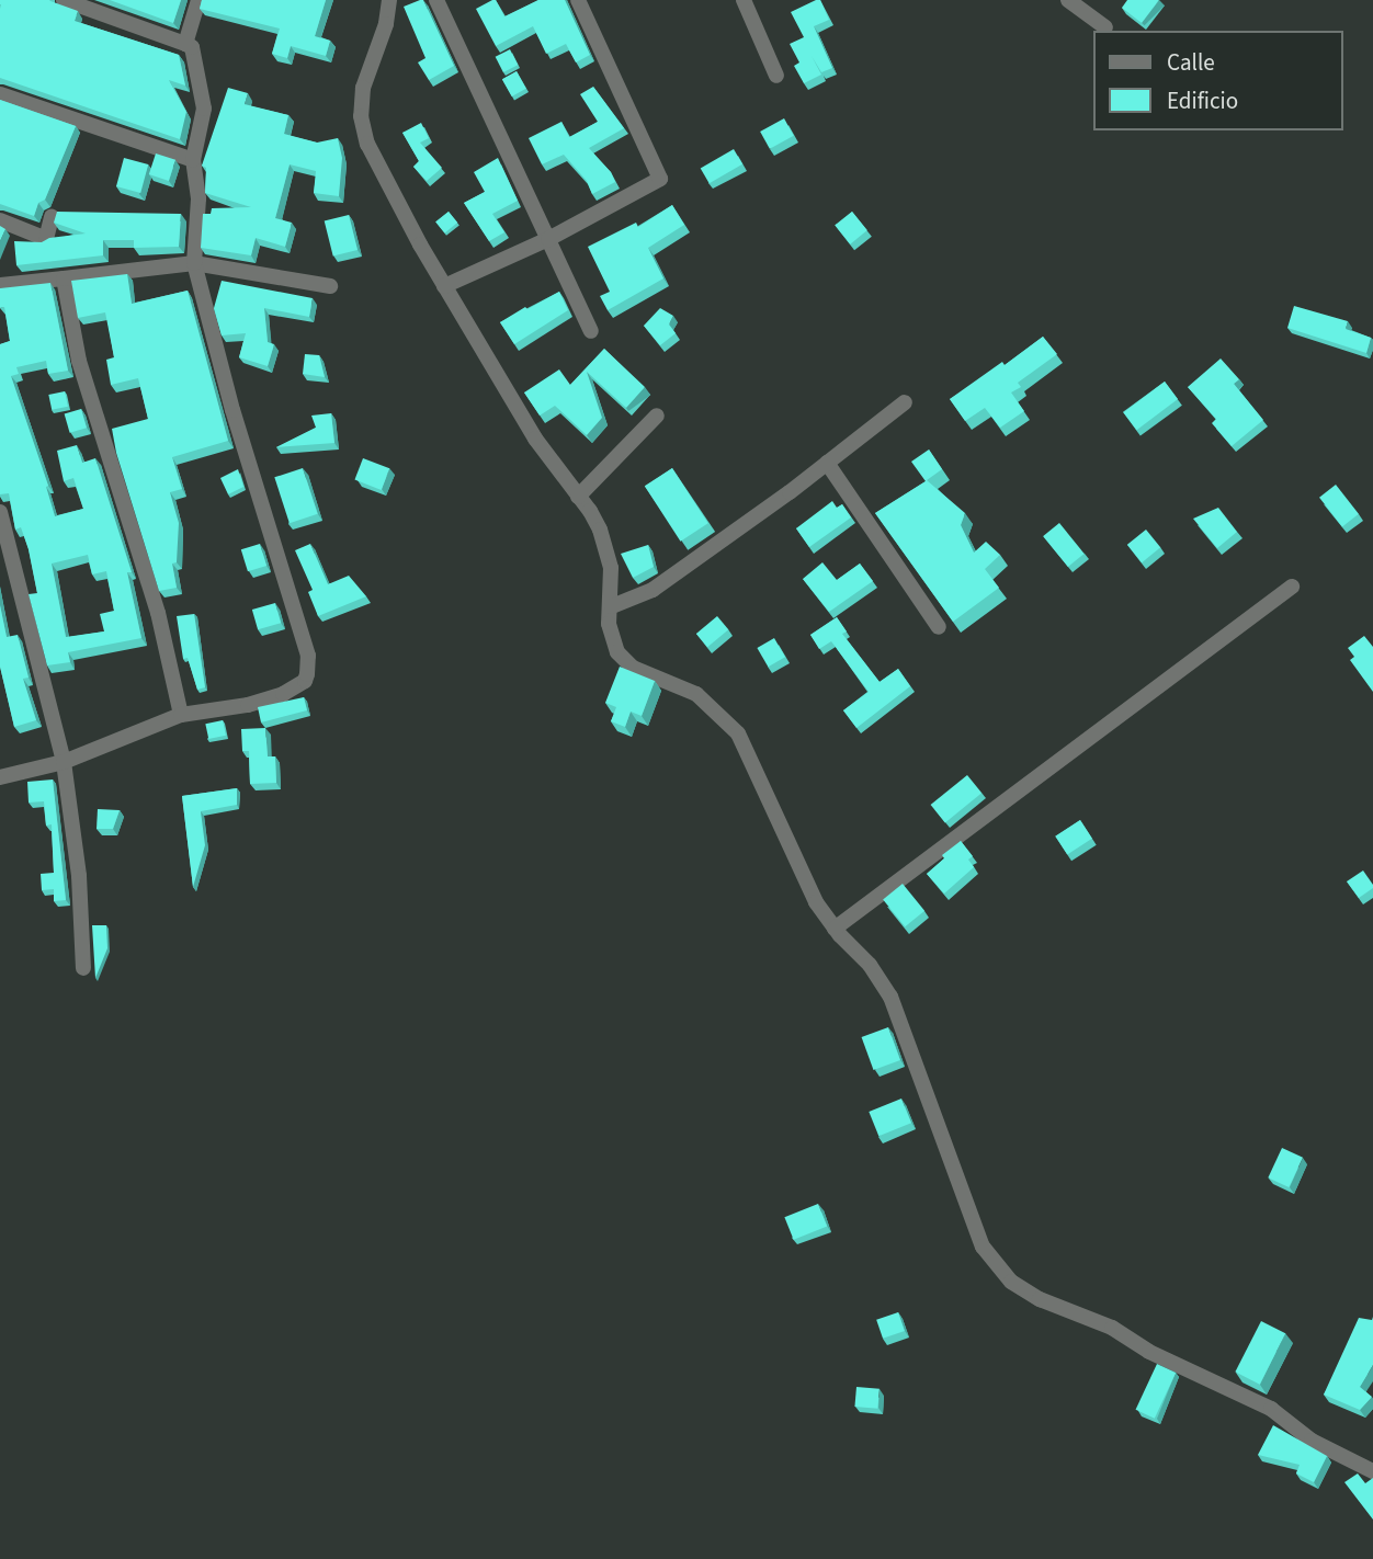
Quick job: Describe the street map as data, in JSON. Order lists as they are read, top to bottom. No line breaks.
{"legend":["Calle","Edificio"]}
